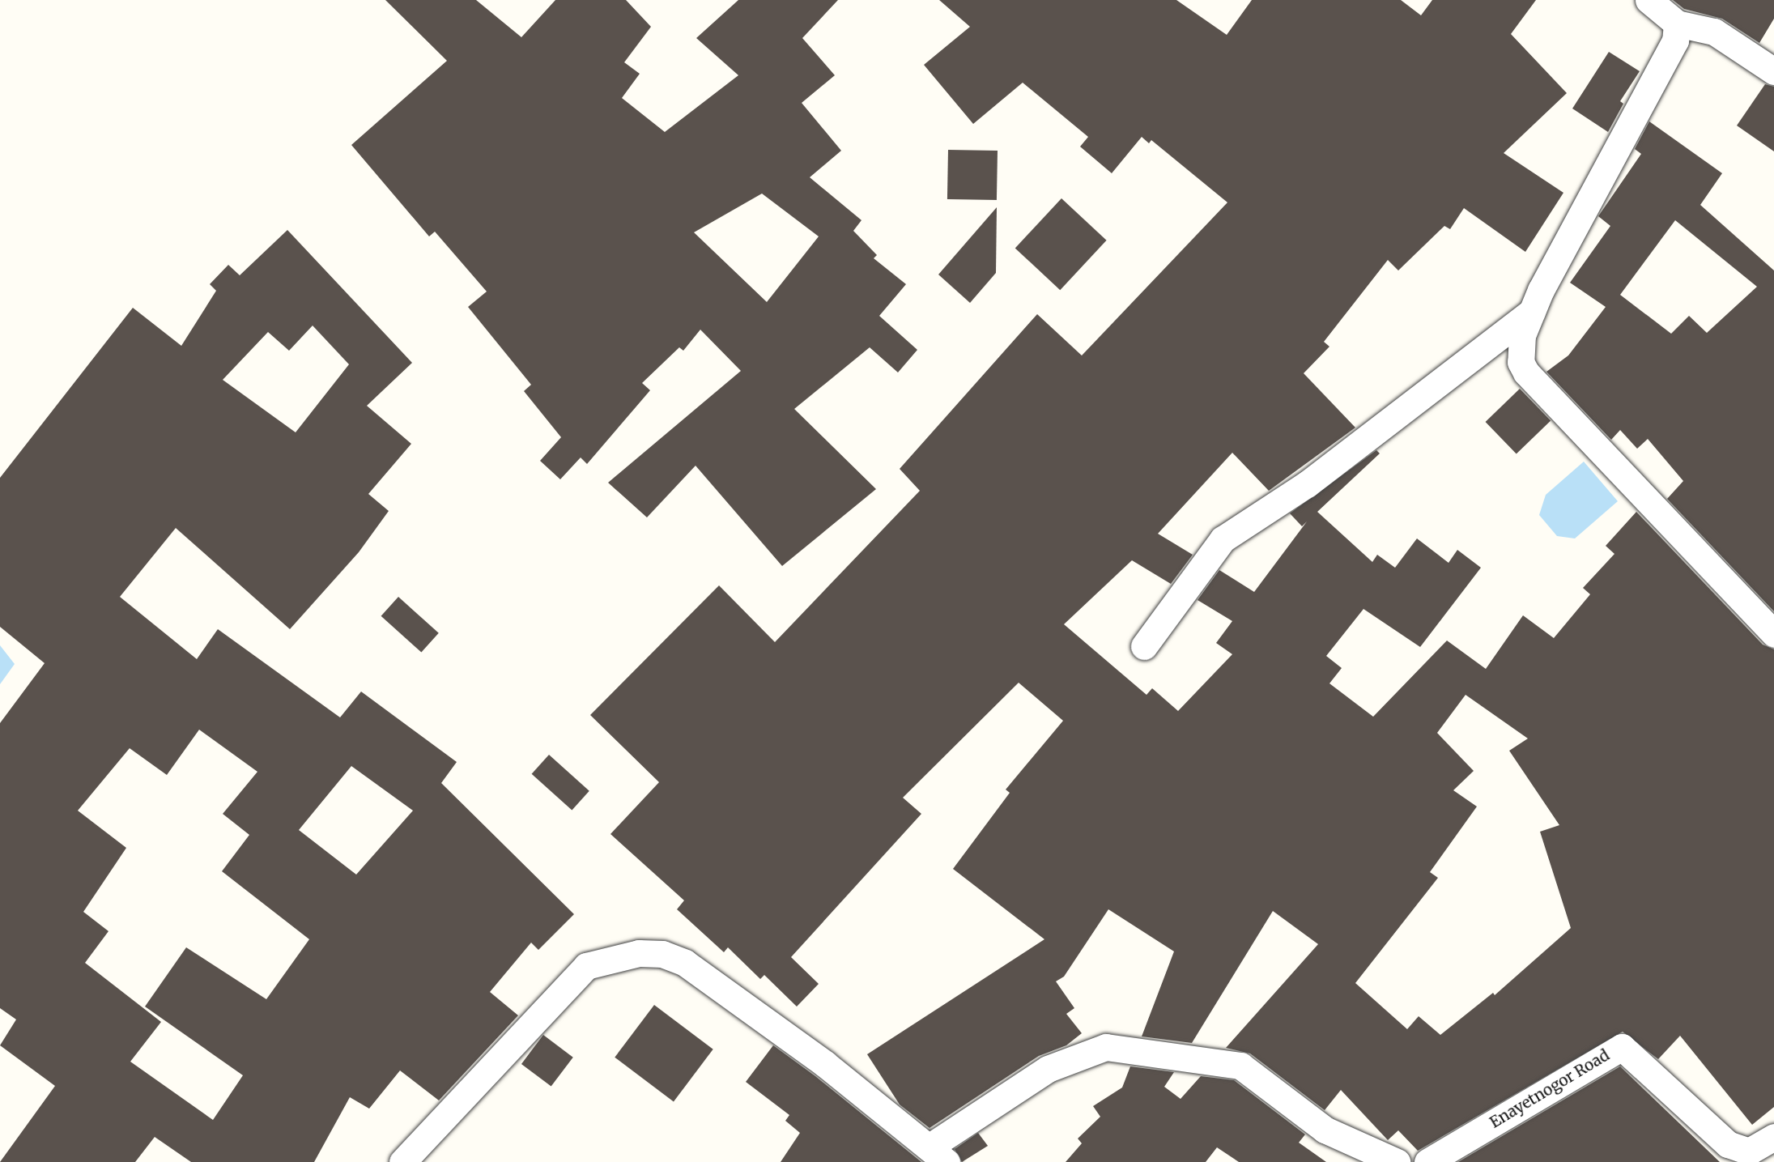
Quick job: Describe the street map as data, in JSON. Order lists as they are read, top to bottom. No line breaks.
{"streets":{"street":["Enayetnogor Road"]}}
